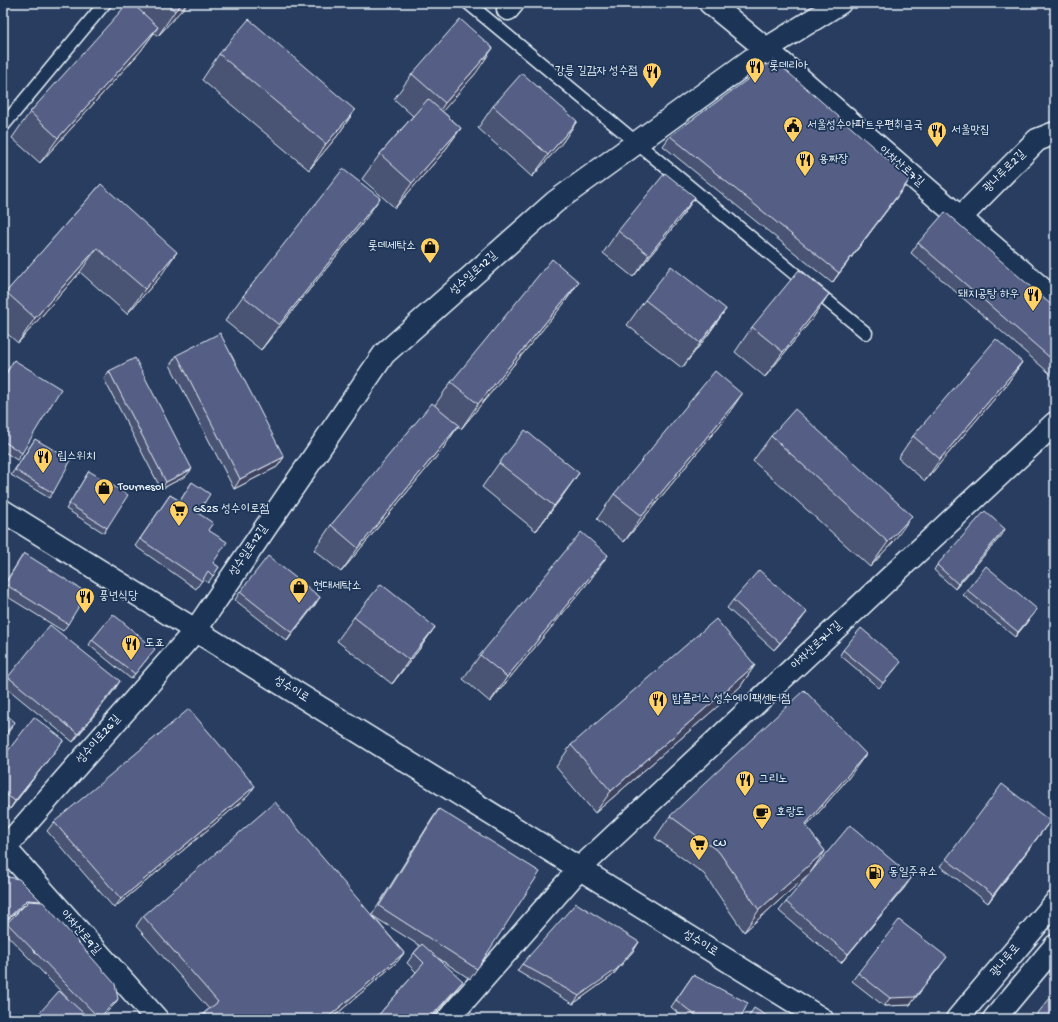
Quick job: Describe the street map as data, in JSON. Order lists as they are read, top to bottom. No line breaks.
{"streets":{"street":["아차산로7길","광나루로2길","성수일로12길","아차산로7나길","성수이로","성수이로26길","아차산로9길","광나루로"]},"crossings":[["아차산로7길","광나루로2길"],["아차산로7길","성수일로12길"],["성수일로12길","성수이로"],["성수일로12길","성수이로26길"],["아차산로7나길","성수이로"],["성수이로","성수이로26길"],["성수이로26길","아차산로9길"]],"places":{"restaurant":["롯데리아","강릉 길감자 성수점","서울맛집","용짜장","돼지공탕 하우","립스위치","풍년식당","도죠","밥플러스 성수에이팩센터점","그리노"],"public building":["서울성수아파트우편취급국"],"shop":["롯데세탁소","Tournesol","현대세탁소"],"supermarket":["GS25 성수이로점","CU"],"cafe":["호랑도"],"fuel station":["동일주유소"]}}
